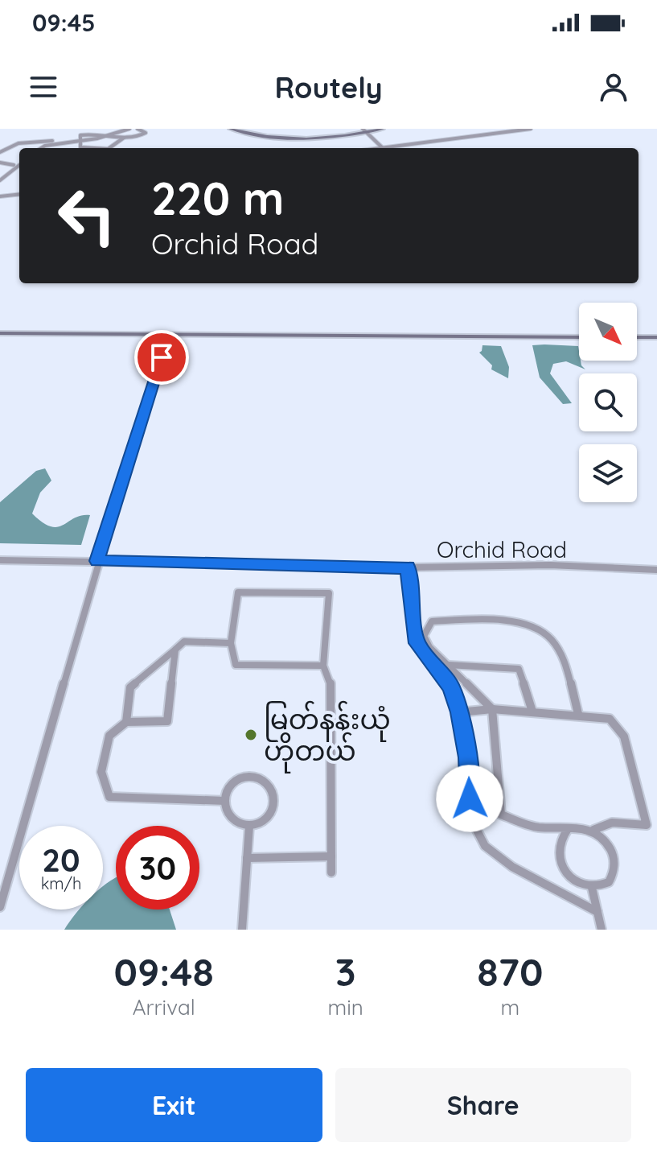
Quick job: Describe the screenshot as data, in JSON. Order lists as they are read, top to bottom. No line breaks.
{"streets":{"street":["Orchid Road"]},"places":["မြတ်နန်းယုံ ဟိုတယ်"],"north":"bottom right","page":{"status":"09:45","header":"Routely","turn":["220 m","Orchid Road"],"speed":"20 km/h","limit":"30","eta":["09:48","Arrival","3","min","870","m"],"buttons":["Exit","Share"]}}
